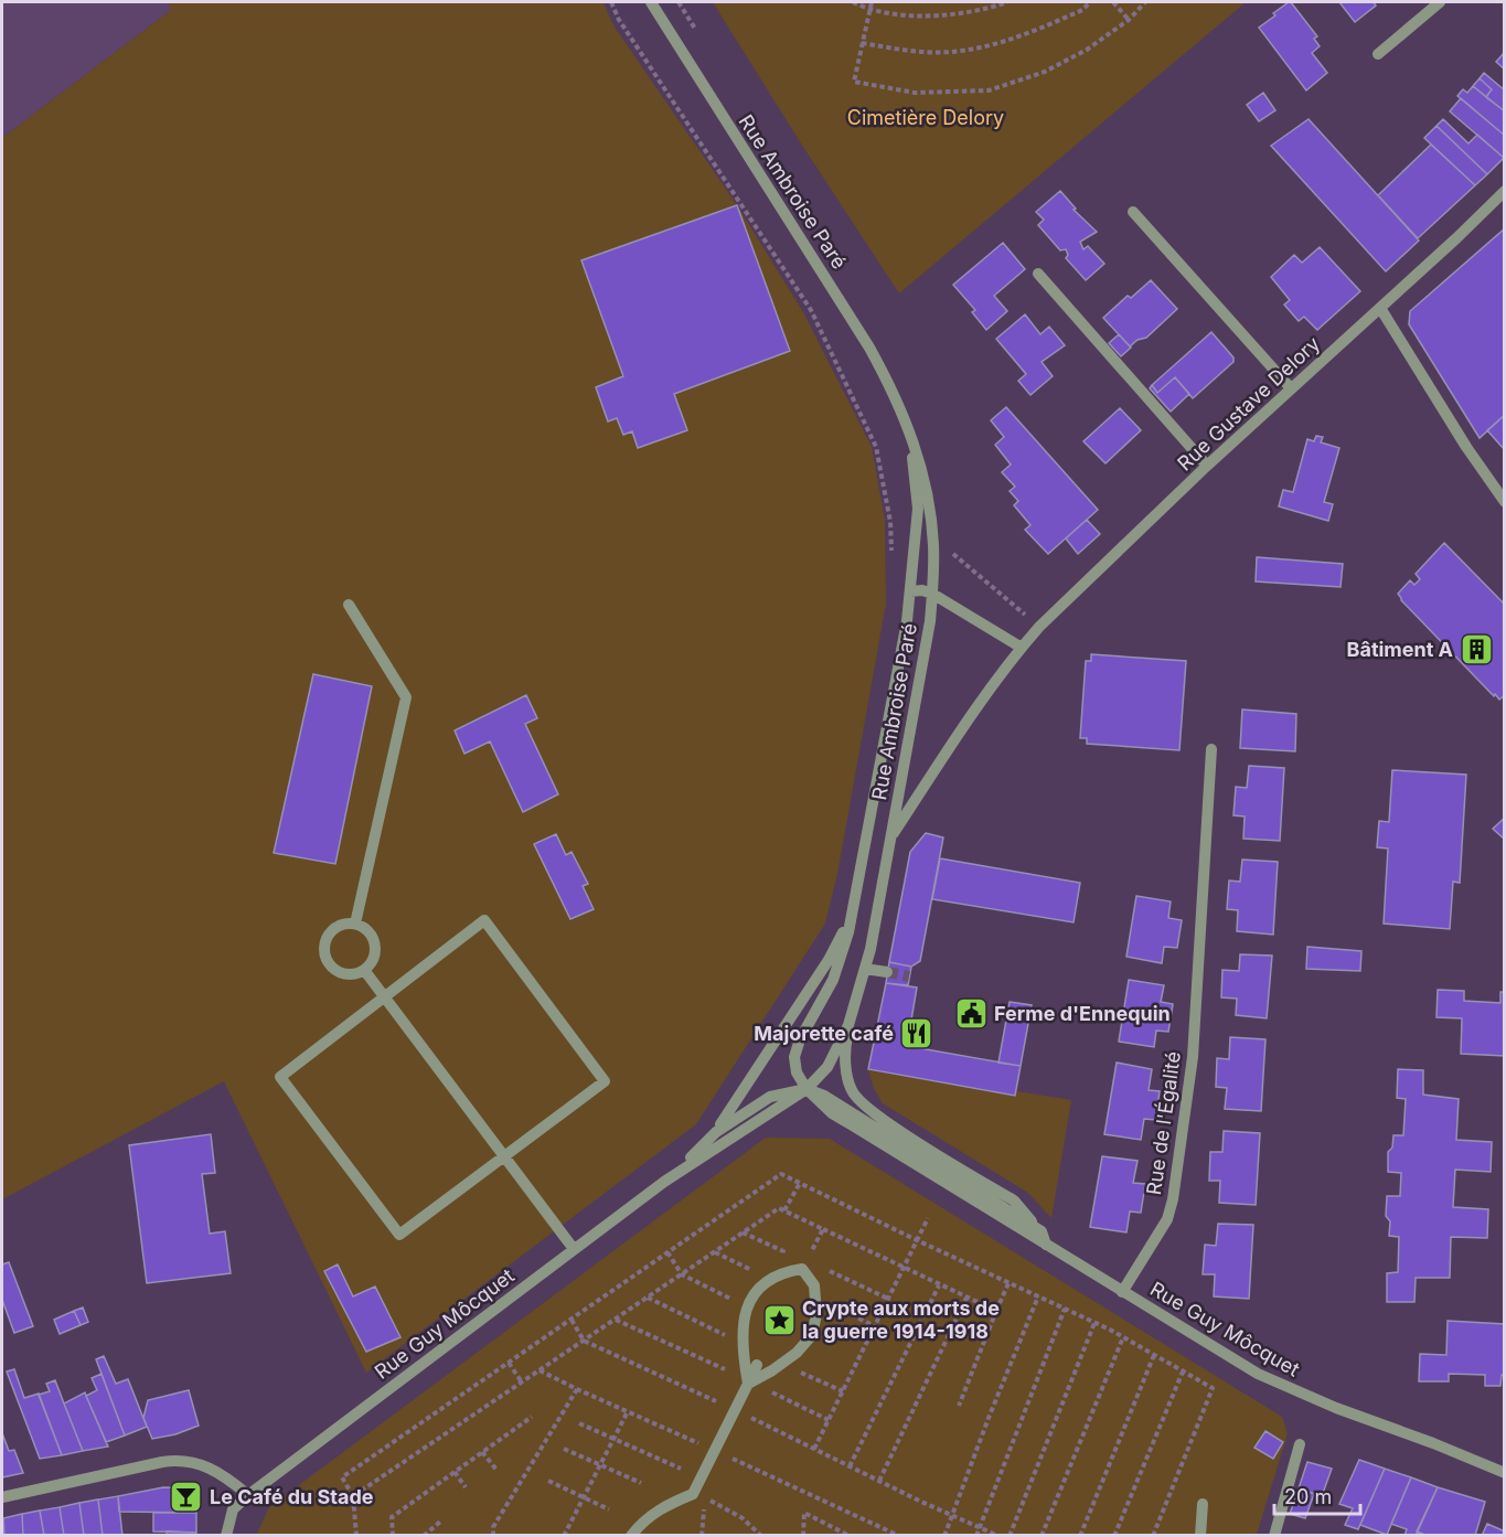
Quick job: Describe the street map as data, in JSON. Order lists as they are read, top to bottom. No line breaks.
{"streets":{"street":["Rue Ambroise Paré","Rue Gustave Delory","Rue de l'Égalité","Rue Guy Môcquet"]},"crossings":[["Rue Ambroise Paré","Rue Gustave Delory"],["Rue Ambroise Paré","Rue Guy Môcquet"],["Rue de l'Égalité","Rue Guy Môcquet"]],"parks":["Cimetière Delory"],"places":{"building":["Bâtiment A"],"public building":["Ferme d'Ennequin"],"restaurant":["Majorette café"],"place":["Crypte aux morts de la guerre 1914-1918"],"bar":["Le Café du Stade"]},"scale_bar":"20 m"}
